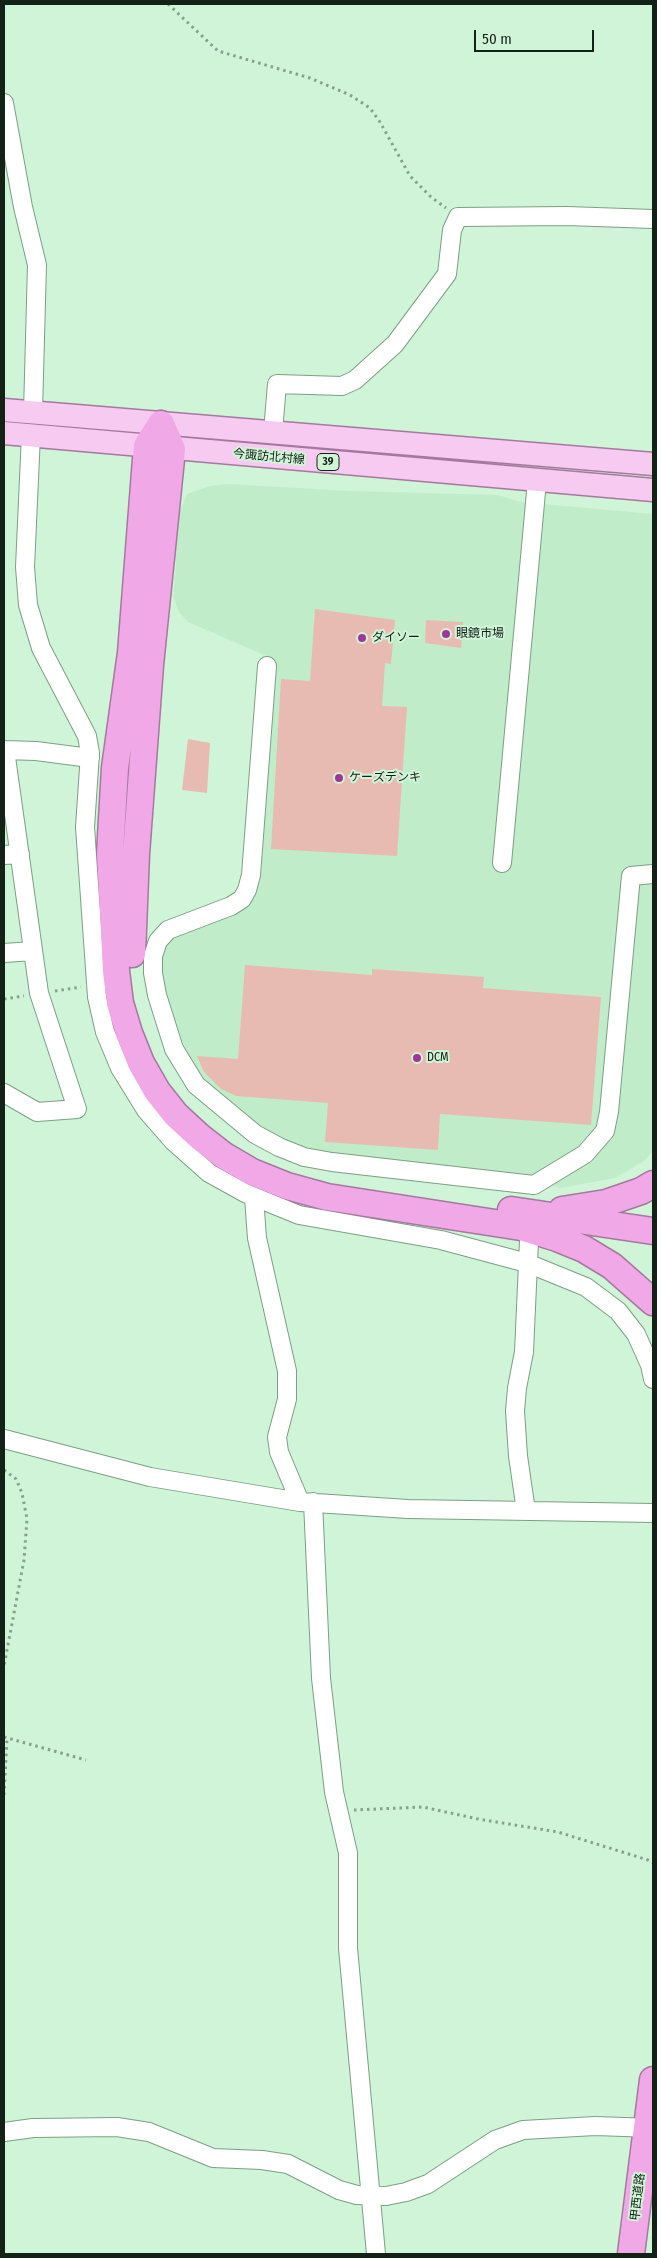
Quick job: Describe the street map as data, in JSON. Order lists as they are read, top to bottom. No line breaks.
{"streets":{"highway":["甲西道路"],"main road":["今諏訪北村線","39"]},"places":["眼鏡市場","ダイソー","ケーズデンキ","DCM"],"scale_bar":"50 m"}
